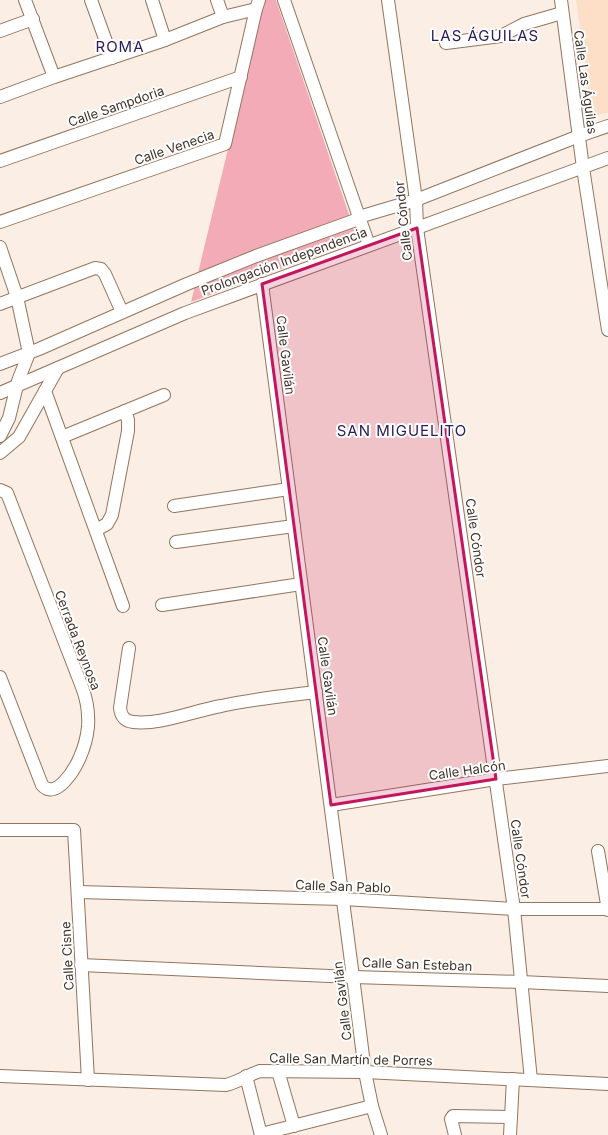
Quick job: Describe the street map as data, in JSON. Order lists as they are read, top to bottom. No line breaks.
{"streets":{"street":["Calle Las Águilas","Calle Sampdoria","Calle Venecia","Calle Cóndor","Prolongación Independencia","Calle Gavilán","Cerrada Reynosa","Calle Halcón","Calle San Pablo","Calle Cisne","Calle San Esteban","Calle San Martín de Porres"]},"crossings":[["Calle Las Águilas","Prolongación Independencia"],["Calle Sampdoria","Calle Venecia"],["Calle Cóndor","Prolongación Independencia"],["Calle Cóndor","Calle Halcón"],["Calle Cóndor","Calle San Pablo"],["Calle Cóndor","Calle San Esteban"],["Calle Cóndor","Calle San Martín de Porres"],["Prolongación Independencia","Calle Gavilán"],["Calle Gavilán","Calle Halcón"],["Calle Gavilán","Calle San Pablo"],["Calle Gavilán","Calle San Esteban"],["Calle Gavilán","Calle San Martín de Porres"],["Calle San Pablo","Calle Cisne"],["Calle Cisne","Calle San Esteban"],["Calle Cisne","Calle San Martín de Porres"]],"districts":["LAS ÁGUILAS","ROMA","SAN MIGUELITO"]}
